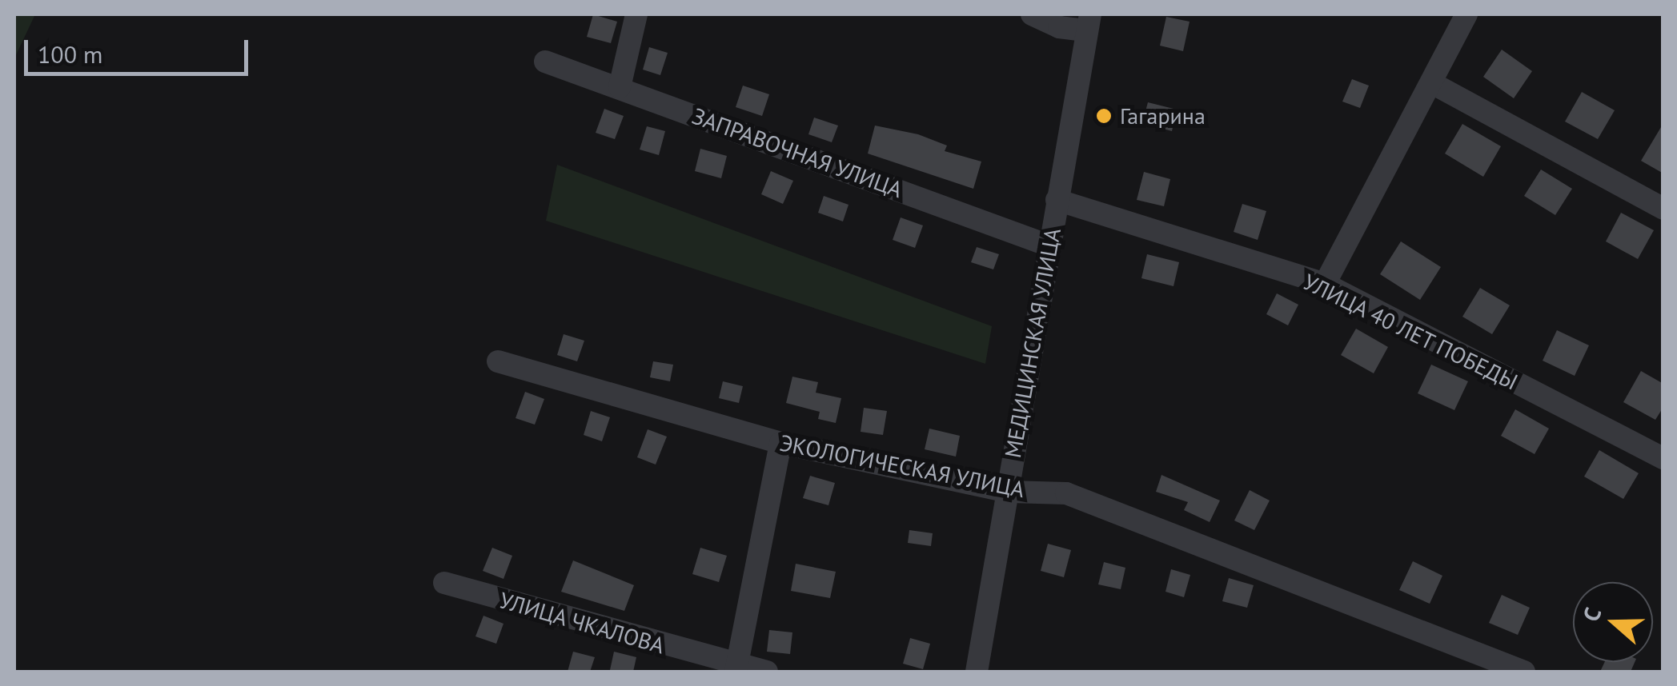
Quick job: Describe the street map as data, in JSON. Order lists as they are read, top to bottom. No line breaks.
{"streets":{"street":["ЗАПРАВОЧНАЯ УЛИЦА","УЛИЦА 40 ЛЕТ ПОБЕДЫ","МЕДИЦИНСКАЯ УЛИЦА","ЭКОЛОГИЧЕСКАЯ УЛИЦА","УЛИЦА ЧКАЛОВА"]},"crossings":[["ЗАПРАВОЧНАЯ УЛИЦА","МЕДИЦИНСКАЯ УЛИЦА"],["УЛИЦА 40 ЛЕТ ПОБЕДЫ","МЕДИЦИНСКАЯ УЛИЦА"],["МЕДИЦИНСКАЯ УЛИЦА","ЭКОЛОГИЧЕСКАЯ УЛИЦА"]],"places":["Гагарина"],"scale_bar":"100 m","north":"left"}
